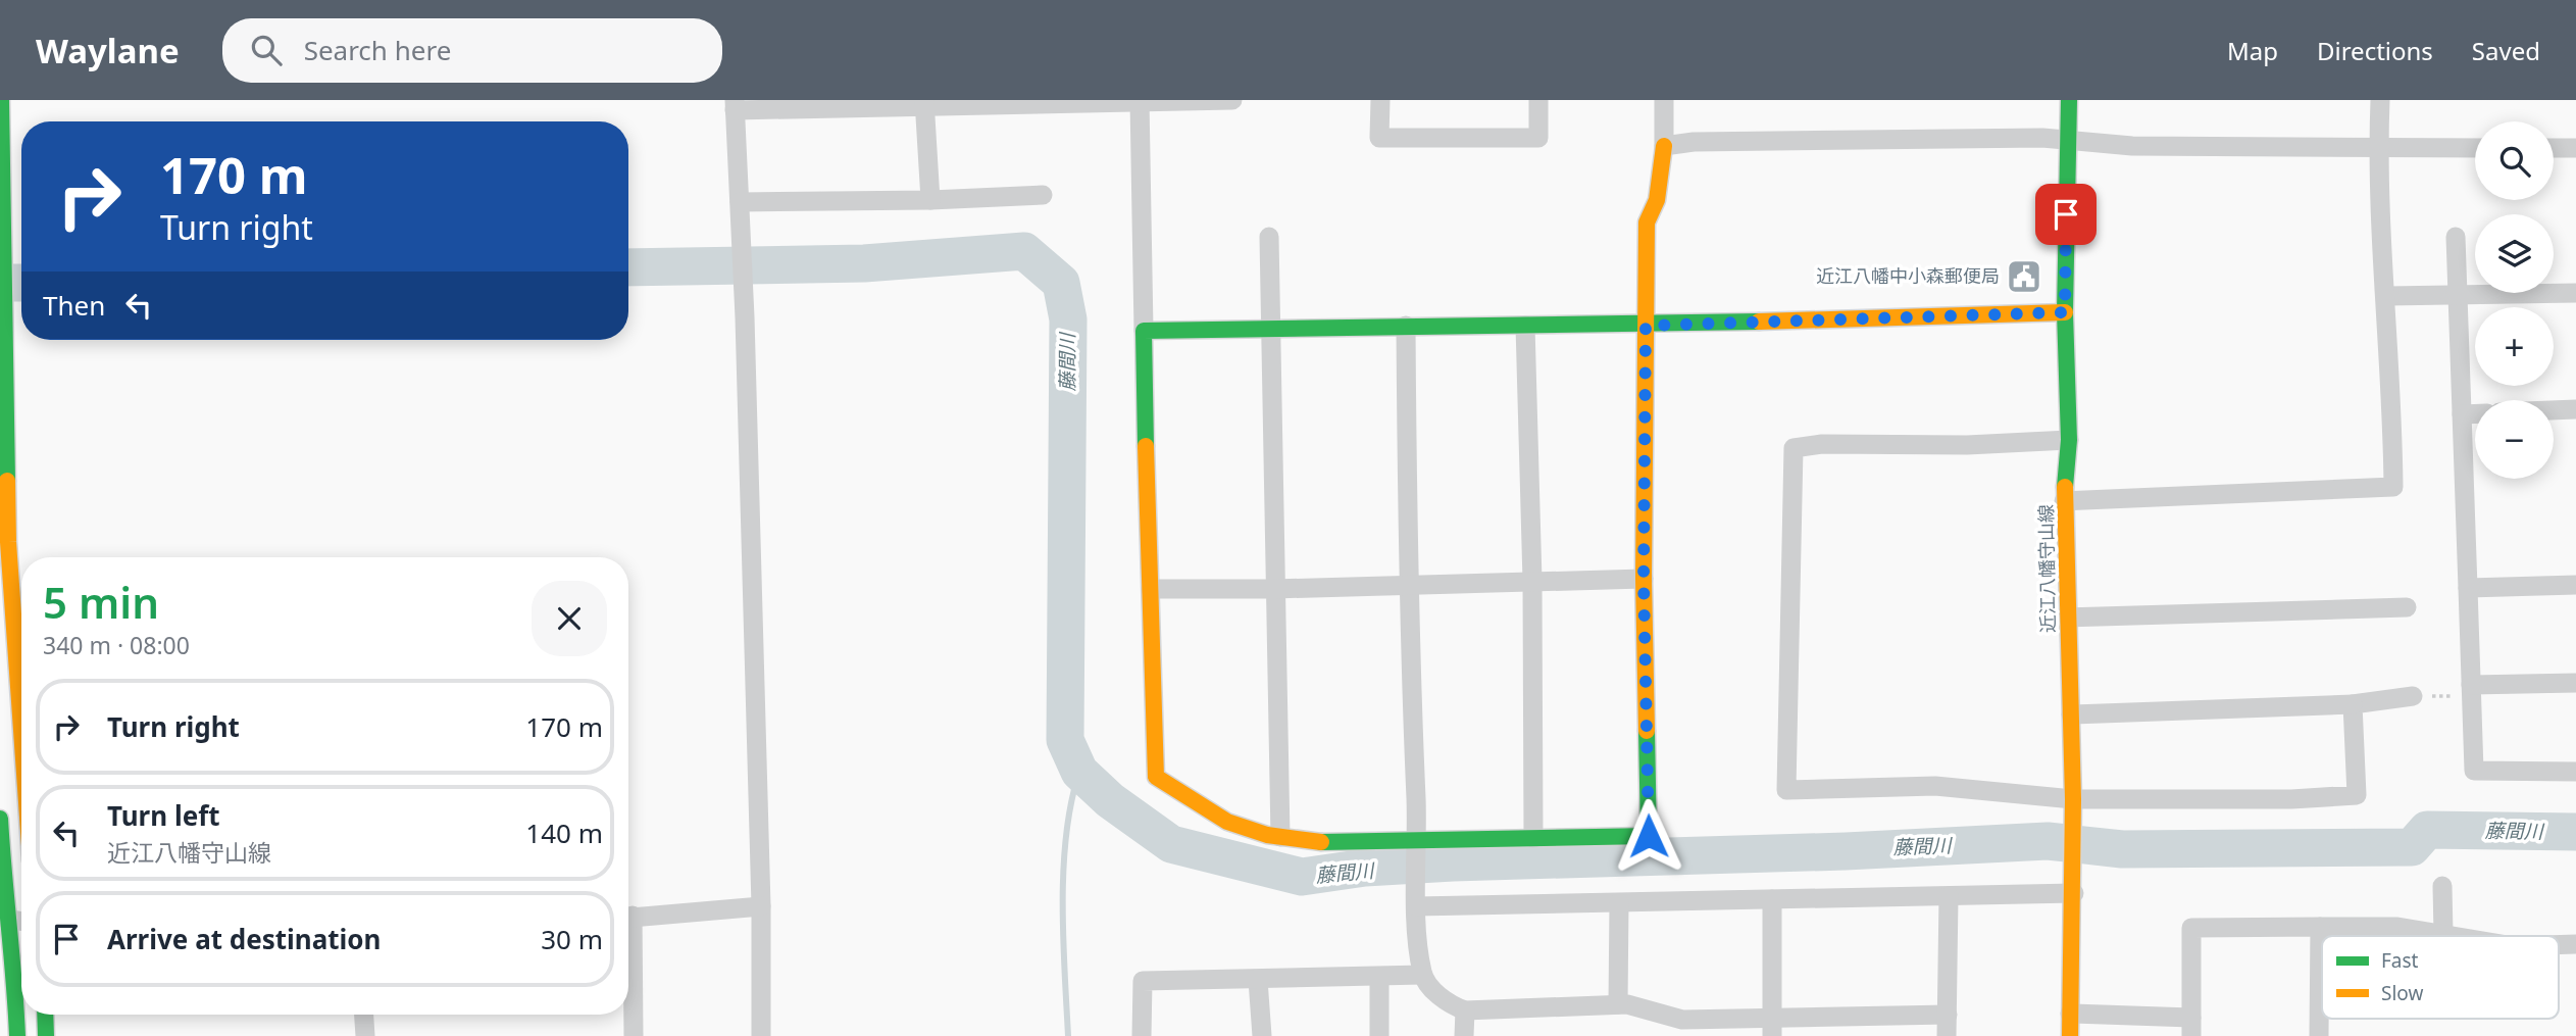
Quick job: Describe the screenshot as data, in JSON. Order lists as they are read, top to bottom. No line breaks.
{"streets":{"street":["近江八幡守山線"]},"water":["藤間川"],"places":{"public building":["近江八幡中小森郵便局"]},"legend":["Fast","Slow"],"page":{"header":"Waylane","search":"Search here","nav":["Map","Directions","Saved"],"map_buttons":["+","−"],"turn":["170 m","Turn right"],"then":"Then","heading":["5 min","340 m · 08:00"],"list":[{"name":"Turn right","value":"170 m"},{"name":"Turn left","note":"近江八幡守山線","value":"140 m"},{"name":"Arrive at destination","value":"30 m"}]}}
